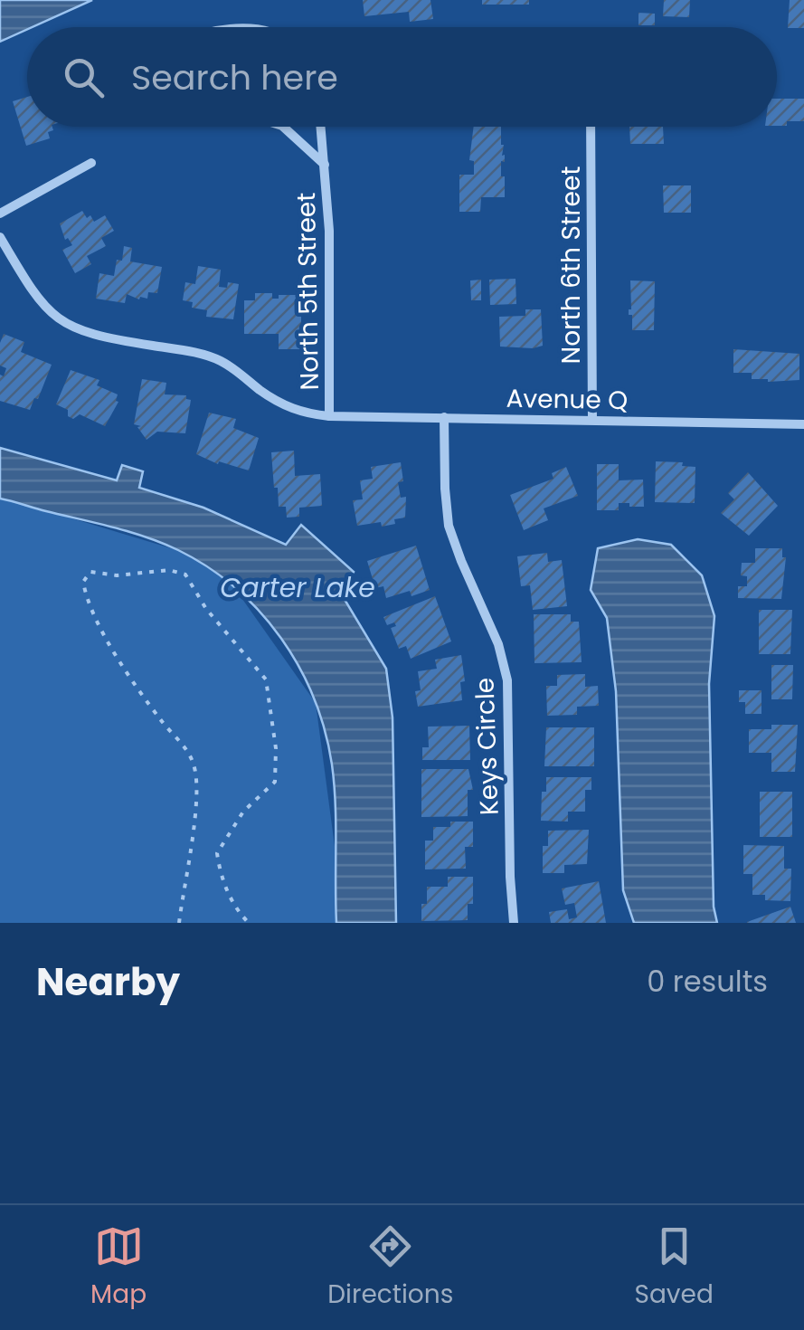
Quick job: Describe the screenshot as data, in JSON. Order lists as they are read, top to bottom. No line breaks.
{"streets":{"street":["North 6th Street","North 5th Street","Avenue Q","Keys Circle"]},"crossings":[["North 6th Street","Avenue Q"],["North 5th Street","Avenue Q"],["Avenue Q","Keys Circle"]],"water":["Carter Lake"],"page":{"search":"Search here","heading":["Nearby","0 results"],"nav":["Map","Directions","Saved"]}}
